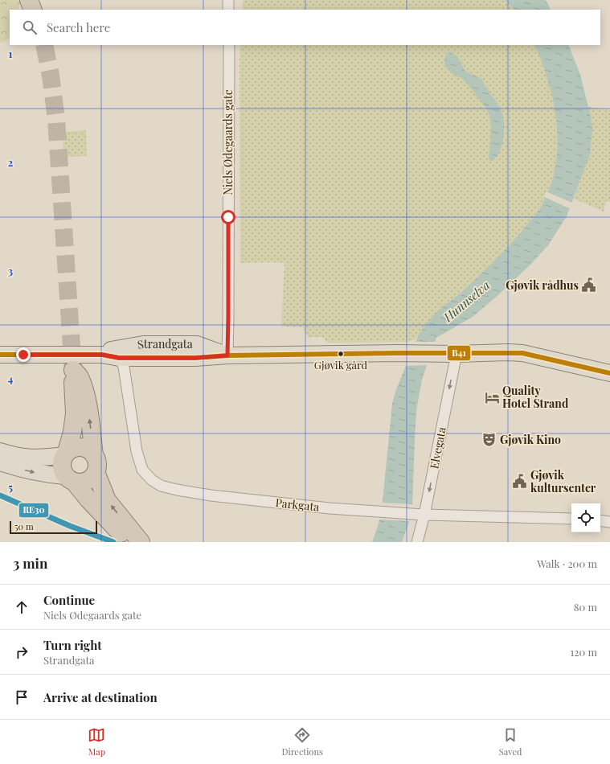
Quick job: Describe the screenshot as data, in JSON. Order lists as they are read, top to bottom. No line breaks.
{"streets":{"main road":["Strandgata"],"street":["Niels Ødegaards gate","Elvegata","Parkgata"]},"crossings":[["Niels Ødegaards gate","Strandgata"],["Strandgata","Elvegata"],["Strandgata","Parkgata"],["Elvegata","Parkgata"]],"one_way":["Elvegata"],"water":["Hunnselva"],"places":{"public building":["Gjøvik rådhus","Gjøvik kultursenter"],"other":["Gjøvik gård"],"hotel":["Quality Hotel Strand"],"theatre":["Gjøvik Kino"]},"lines":["transit line B41","transit line RE30"],"scale_bar":"50 m","page":{"search":"Search here","scale":"50 m","heading":["3 min","Walk · 200 m"],"list":[["Continue","Niels Ødegaards gate","80 m"],["Turn right","Strandgata","120 m"],"Arrive at destination"],"nav":["Map","Directions","Saved"]},"grid":{"rows":["1","2","3","4","5"]}}
